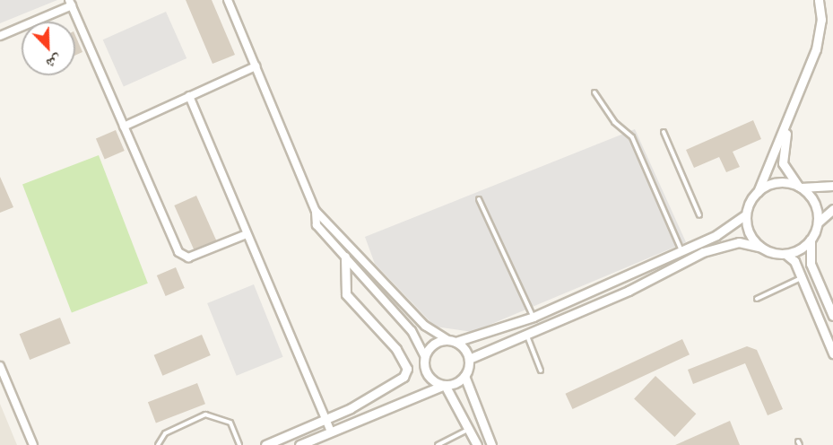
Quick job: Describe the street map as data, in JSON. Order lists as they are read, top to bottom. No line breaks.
{"north":"bottom right"}
